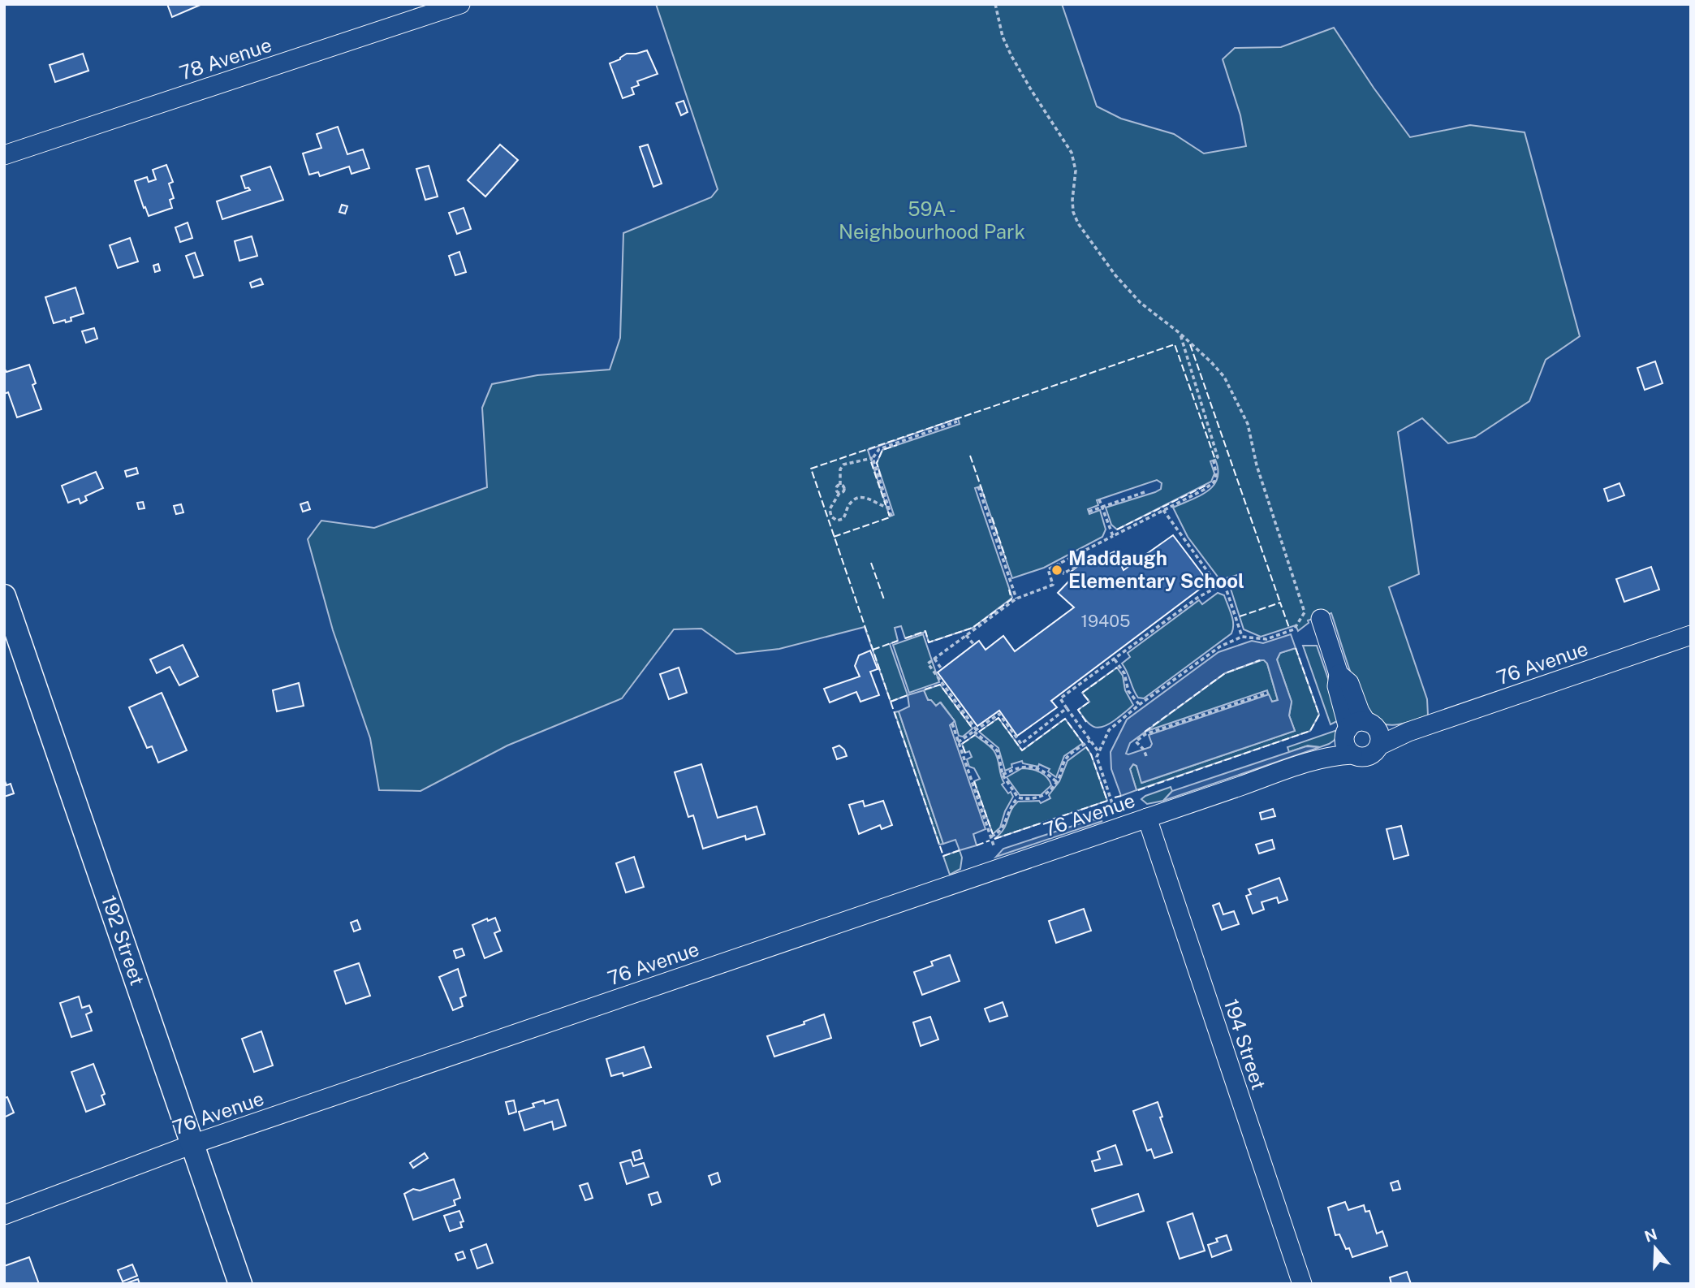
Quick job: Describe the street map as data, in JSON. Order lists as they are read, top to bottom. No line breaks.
{"streets":{"main road":["192 Street"],"street":["78 Avenue","76 Avenue","194 Street"]},"crossings":[["76 Avenue","192 Street"],["76 Avenue","194 Street"]],"parks":["59A - Neighbourhood Park"],"places":["Maddaugh Elementary School"],"house_numbers":["19405"],"north":"top"}
